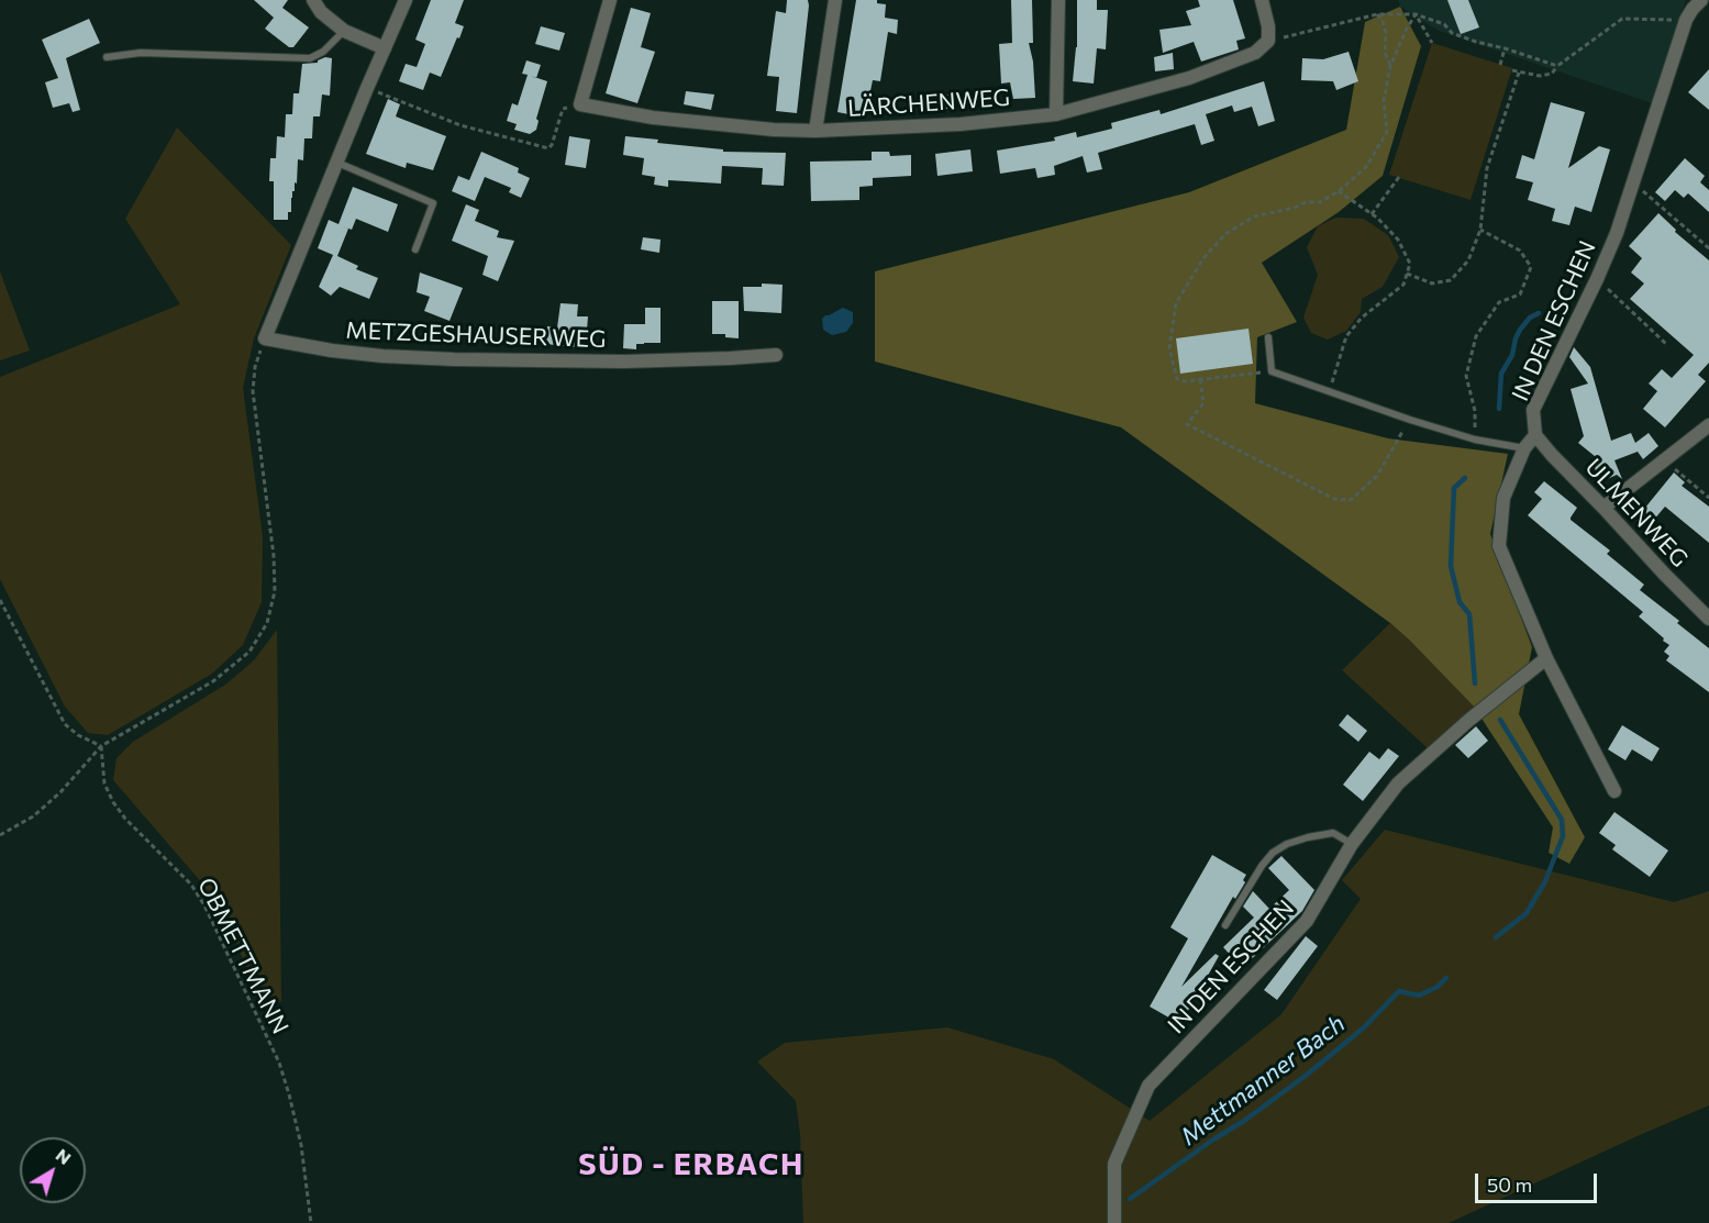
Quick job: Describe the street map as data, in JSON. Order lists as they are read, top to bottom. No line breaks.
{"streets":{"street":["LÄRCHENWEG","IN DEN ESCHEN","METZGESHAUSER WEG","ULMENWEG"],"path":["OBMETTMANN"]},"crossings":[["IN DEN ESCHEN","ULMENWEG"]],"districts":["SÜD - ERBACH"],"water":["Mettmanner Bach"],"scale_bar":"50 m","north":"top right"}
